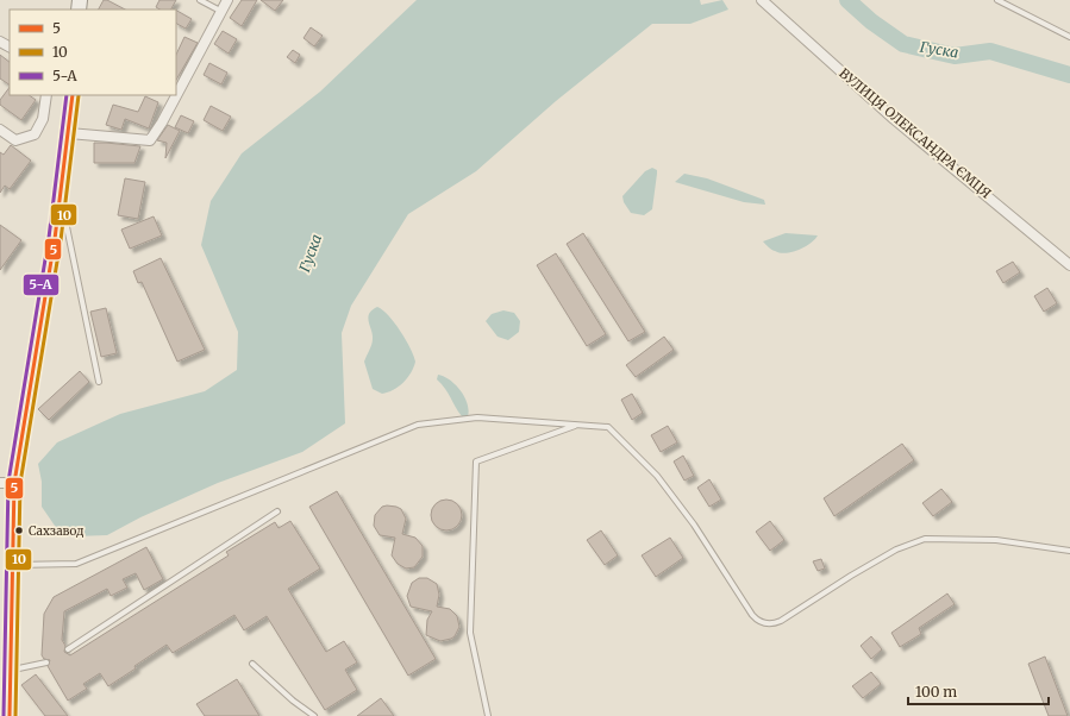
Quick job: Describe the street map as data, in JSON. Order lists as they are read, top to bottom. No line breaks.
{"streets":{"street":["ВУЛИЦЯ ОЛЕКСАНДРА ЄМЦЯ"]},"water":["Гуска"],"places":["Сахзавод"],"lines":["transit line 5","transit line 10","transit line 5-А"],"legend":["5","10","5-А"],"scale_bar":"100 m"}
